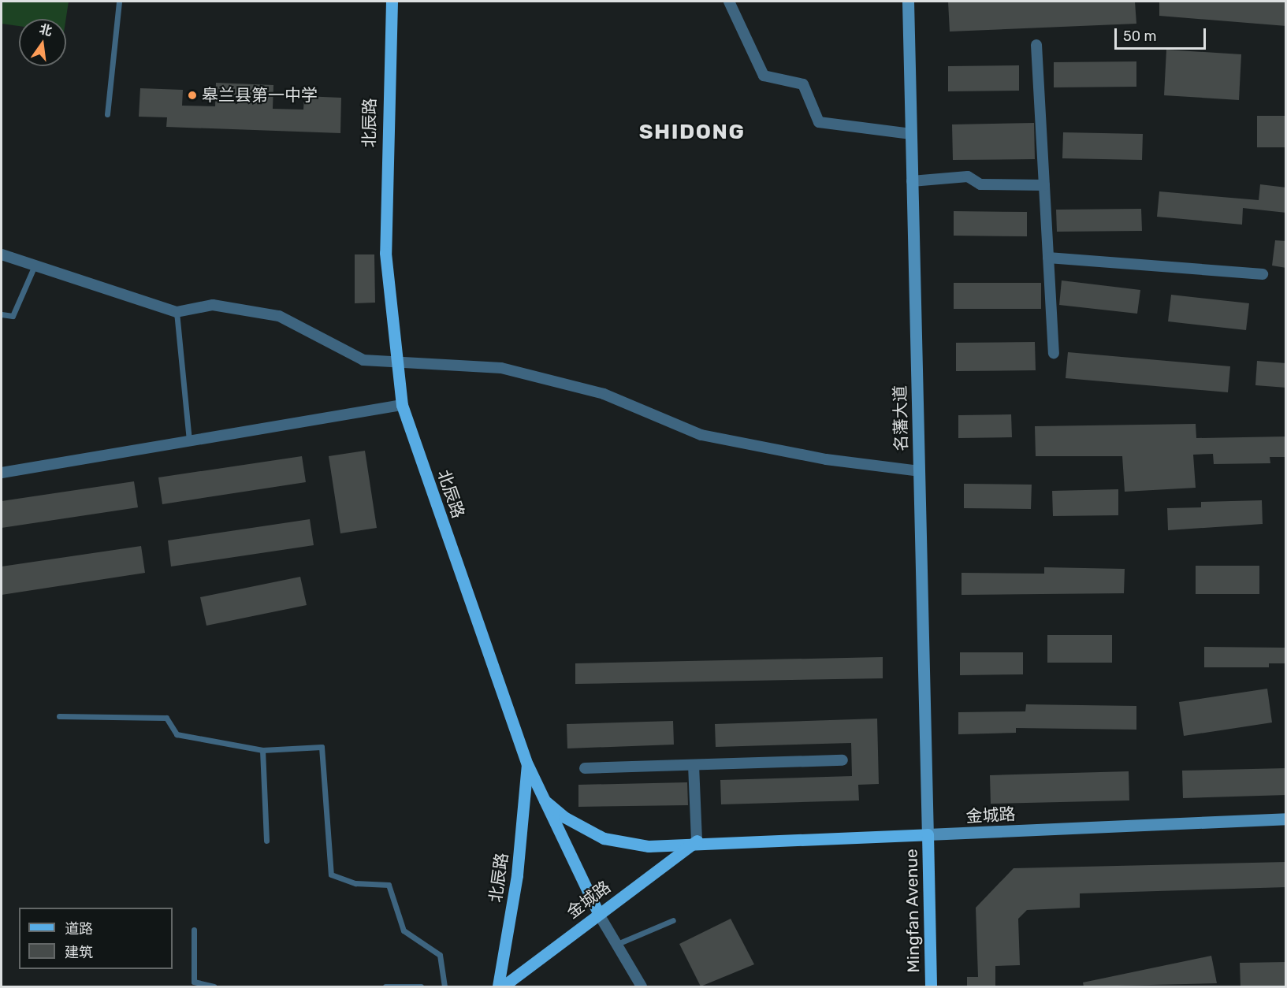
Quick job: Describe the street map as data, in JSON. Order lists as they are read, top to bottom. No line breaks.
{"streets":{"main road":["北辰路","名藩大道","金城路","Mingfan Avenue"]},"crossings":[["名藩大道","金城路"],["名藩大道","Mingfan Avenue"],["金城路","Mingfan Avenue"]],"districts":["SHIDONG"],"places":["皋兰县第一中学"],"legend":["道路","建筑"],"scale_bar":"50 m","north":"top"}
